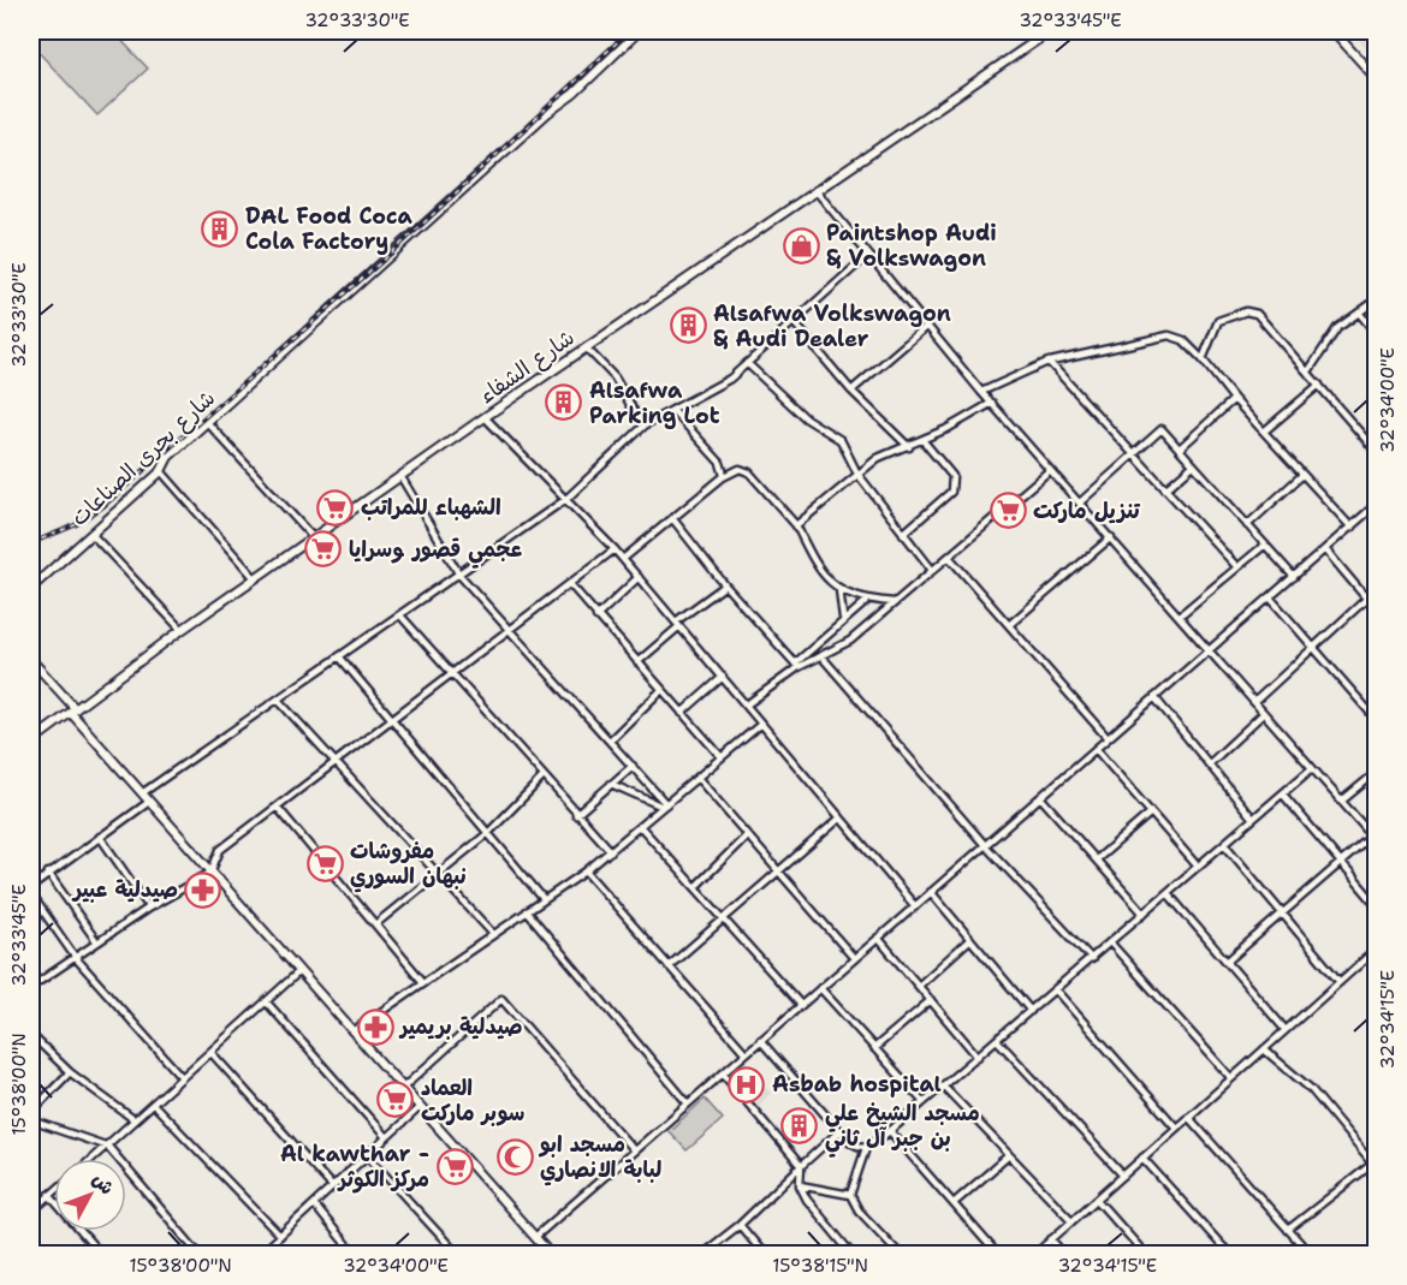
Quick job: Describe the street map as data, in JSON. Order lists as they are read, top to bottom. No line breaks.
{"streets":{"street":["شارع الشفاء","شارع بحرى الصناعات"]},"places":{"building":["DAL Food Coca Cola Factory","Alsafwa Volkswagon & Audi Dealer","Alsafwa Parking Lot","مسجد الشيخ علي بن جبر آل ثاني"],"shop":["Paintshop Audi & Volkswagon"],"supermarket":["الشهباء للمراتب","تنزيل ماركت","عجمي قصور وسرايا","مفروشات نبهان السوري","العماد سوبر ماركت","Al kawthar - مركز الكوثر"],"pharmacy":["صيدلية عبير","صيدلية بريمير"],"hospital":["Asbab hospital"],"mosque":["مسجد ابو لبابة الانصاري"]},"north":"top right","coordinates":["32°33'30\"E","32°33'45\"E","32°34'00\"E","32°34'15\"E","15°38'00\"N","15°38'15\"N"]}
